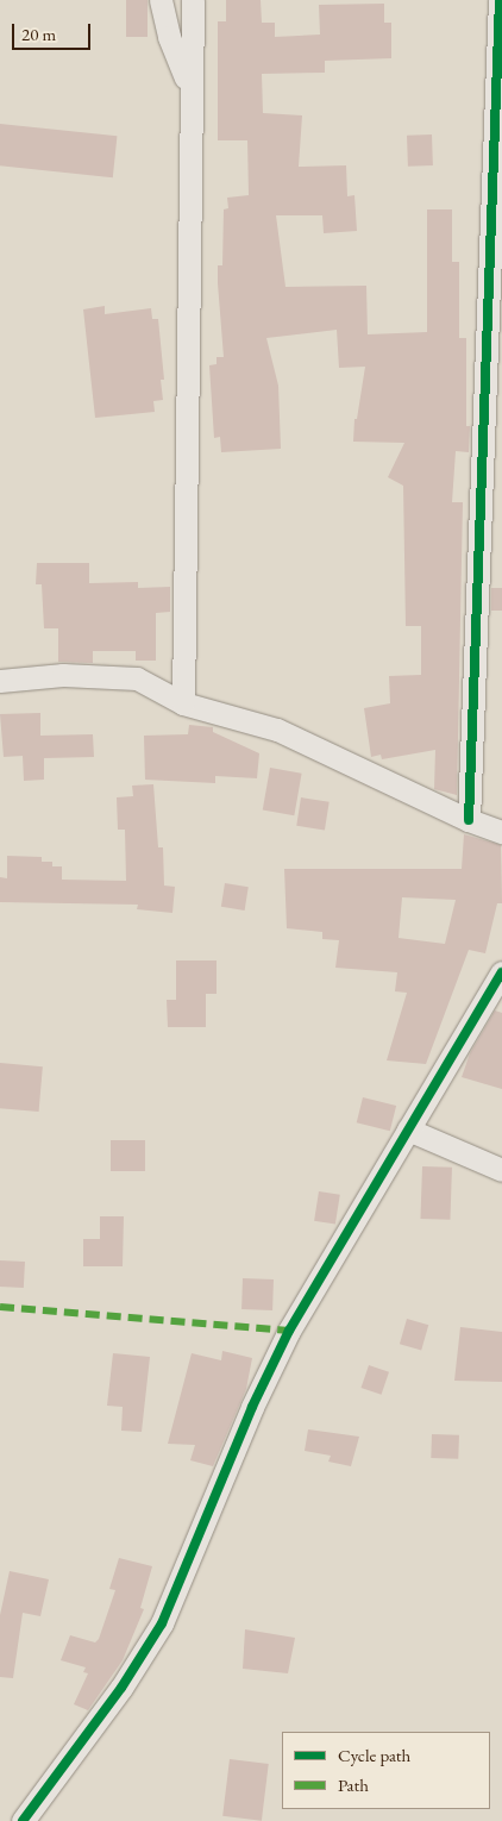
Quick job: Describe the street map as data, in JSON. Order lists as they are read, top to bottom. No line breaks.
{"legend":["Cycle path","Path"],"scale_bar":"20 m"}
